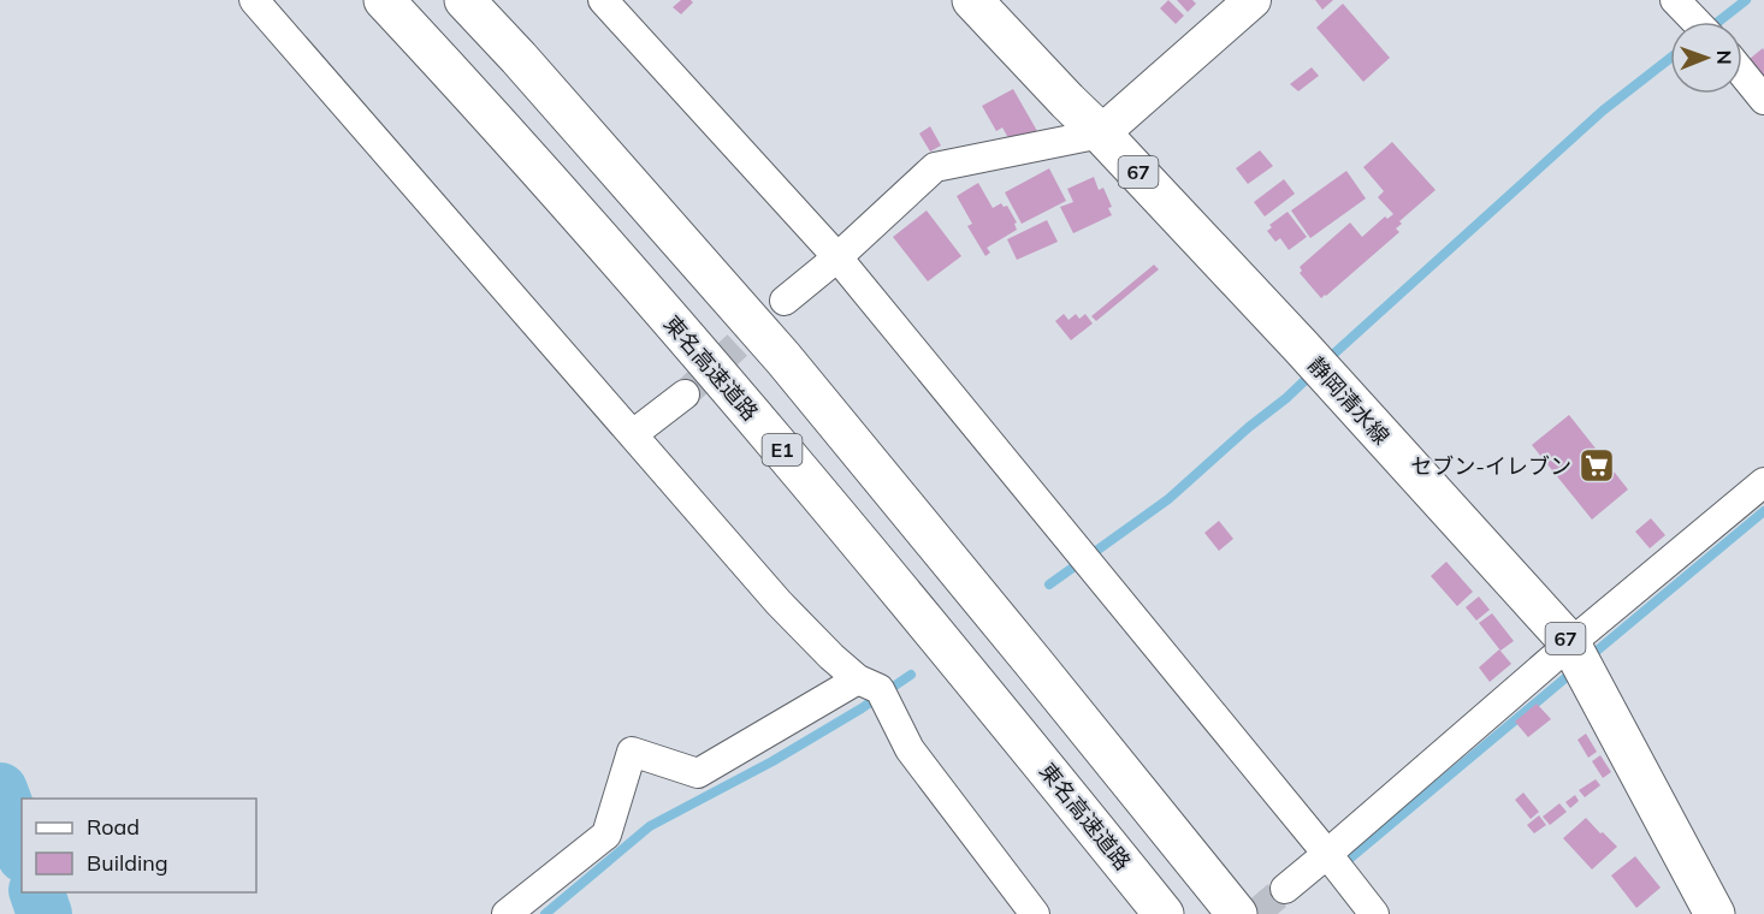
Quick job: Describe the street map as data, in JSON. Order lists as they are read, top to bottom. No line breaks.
{"streets":{"main road":["67","東名高速道路","静岡清水線","E1"]},"places":{"supermarket":["セブン-イレブン"]},"legend":["Road","Building"],"north":"right"}
